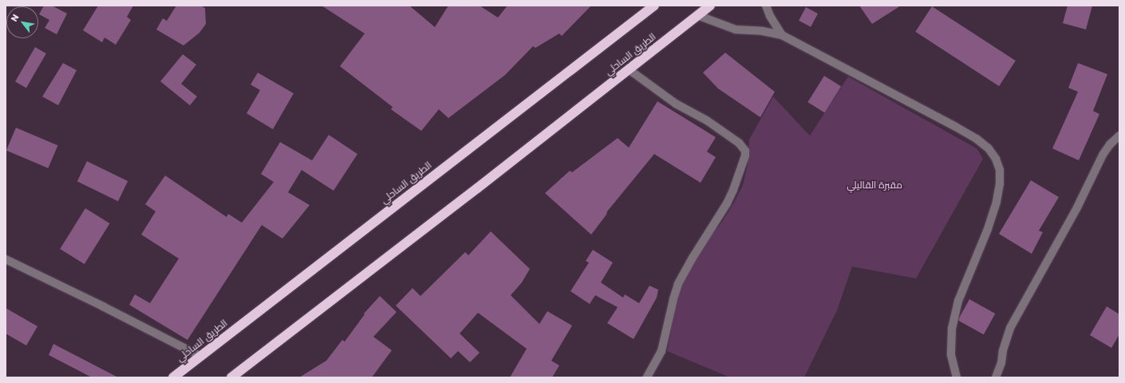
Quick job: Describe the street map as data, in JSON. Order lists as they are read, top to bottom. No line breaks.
{"streets":{"highway":["الطريق الساحلي"]},"parks":["مقبرة القاليلي"],"north":"top left"}
